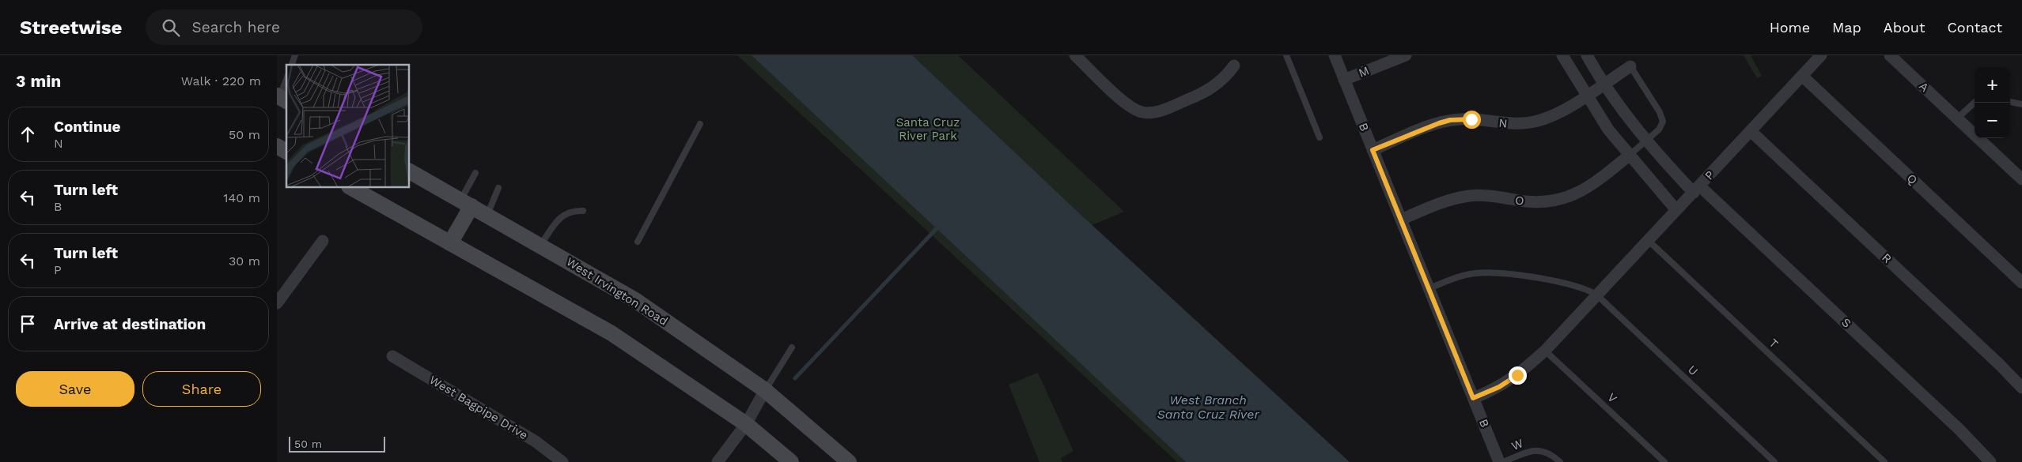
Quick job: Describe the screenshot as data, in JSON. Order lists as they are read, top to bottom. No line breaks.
{"streets":{"main road":["West Irvington Road"],"street":["M","A","N","B","P","Q","O","R","S","West Bagpipe Drive"],"lane":["T","U","V","W"]},"crossings":[["M","B"],["N","B"],["N","S"],["B","P"],["B","O"],["P","Q"],["P","R"],["P","S"],["P","T"],["P","U"],["P","V"]],"water":["West Branch Santa Cruz River"],"parks":["Santa Cruz River Park"],"scale_bar":"50 m","page":{"header":"Streetwise","search":"Search here","nav":["Home","Map","About","Contact"],"heading":["3 min","Walk · 220 m"],"map_buttons":["+","−"],"list":[["Continue","N","50 m"],["Turn left","B","140 m"],["Turn left","P","30 m"],"Arrive at destination"],"buttons":["Save","Share"],"scale":"50 m"}}
